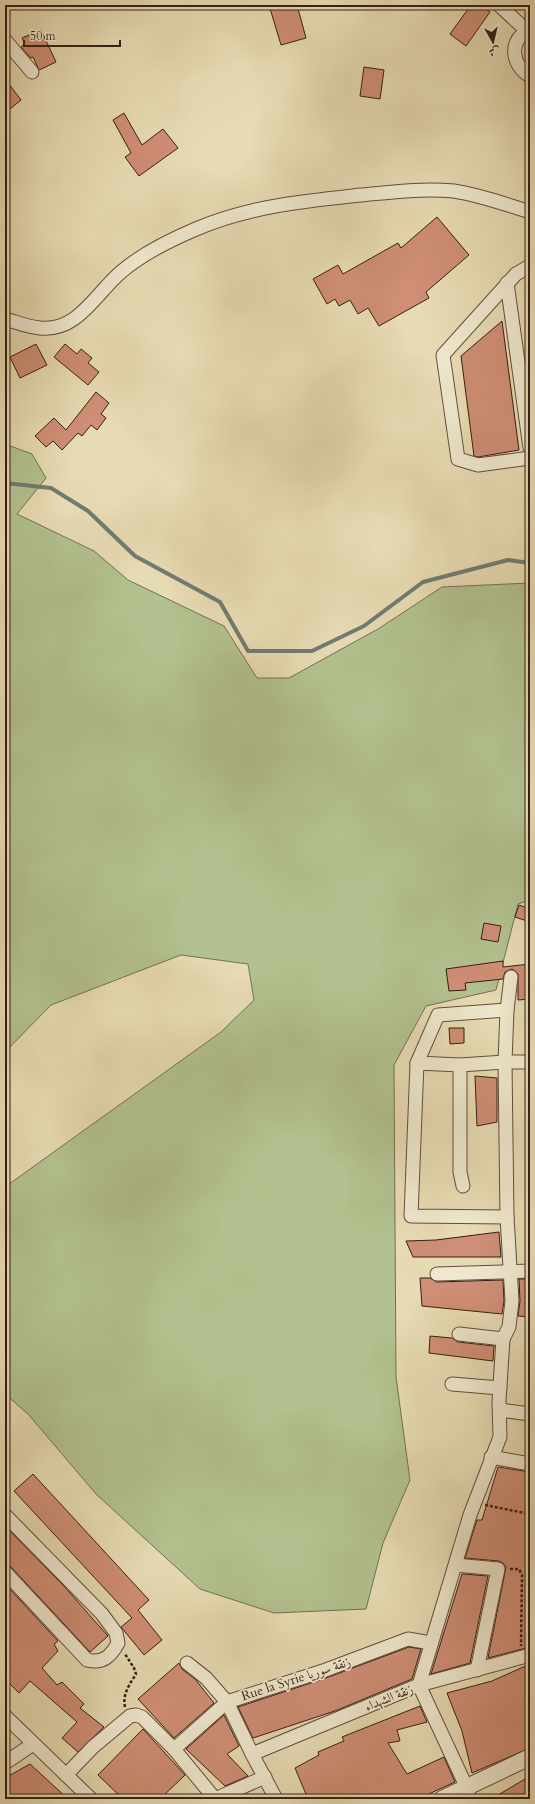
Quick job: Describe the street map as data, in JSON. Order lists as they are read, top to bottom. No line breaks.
{"streets":{"street":["Rue la Syrie زنقة سوريا","زنقة الشهداء"]},"scale_bar":"50 m","north":"bottom"}
